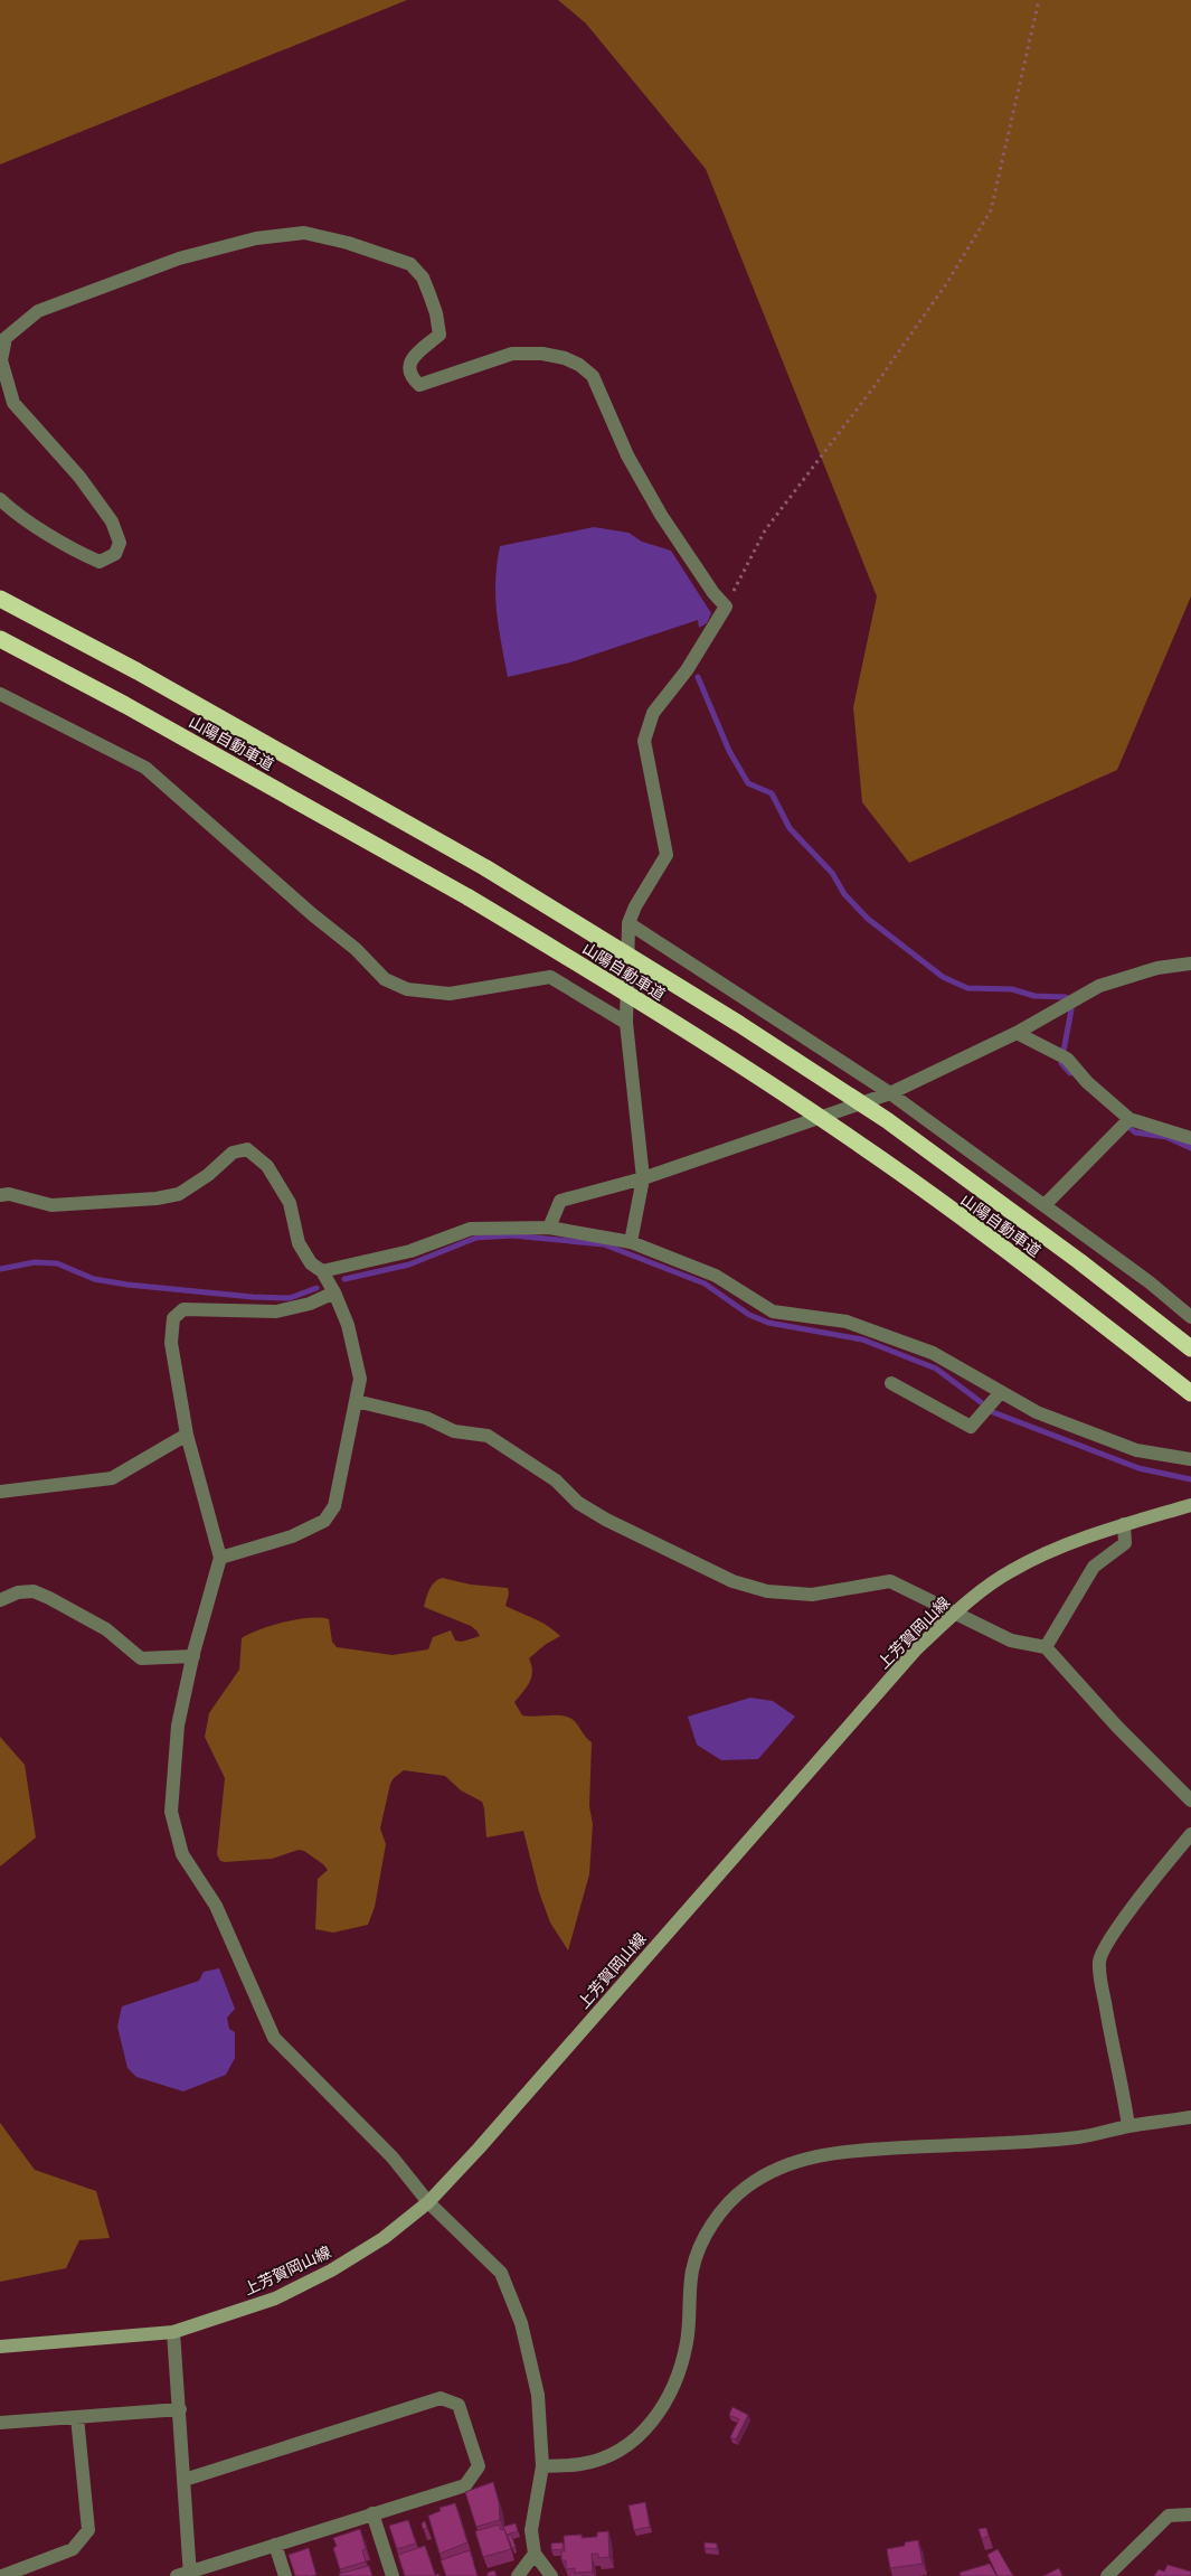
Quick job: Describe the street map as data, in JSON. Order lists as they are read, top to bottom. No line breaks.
{"streets":{"highway":["山陽自動車道"],"main road":["上芳賀岡山線"]}}
